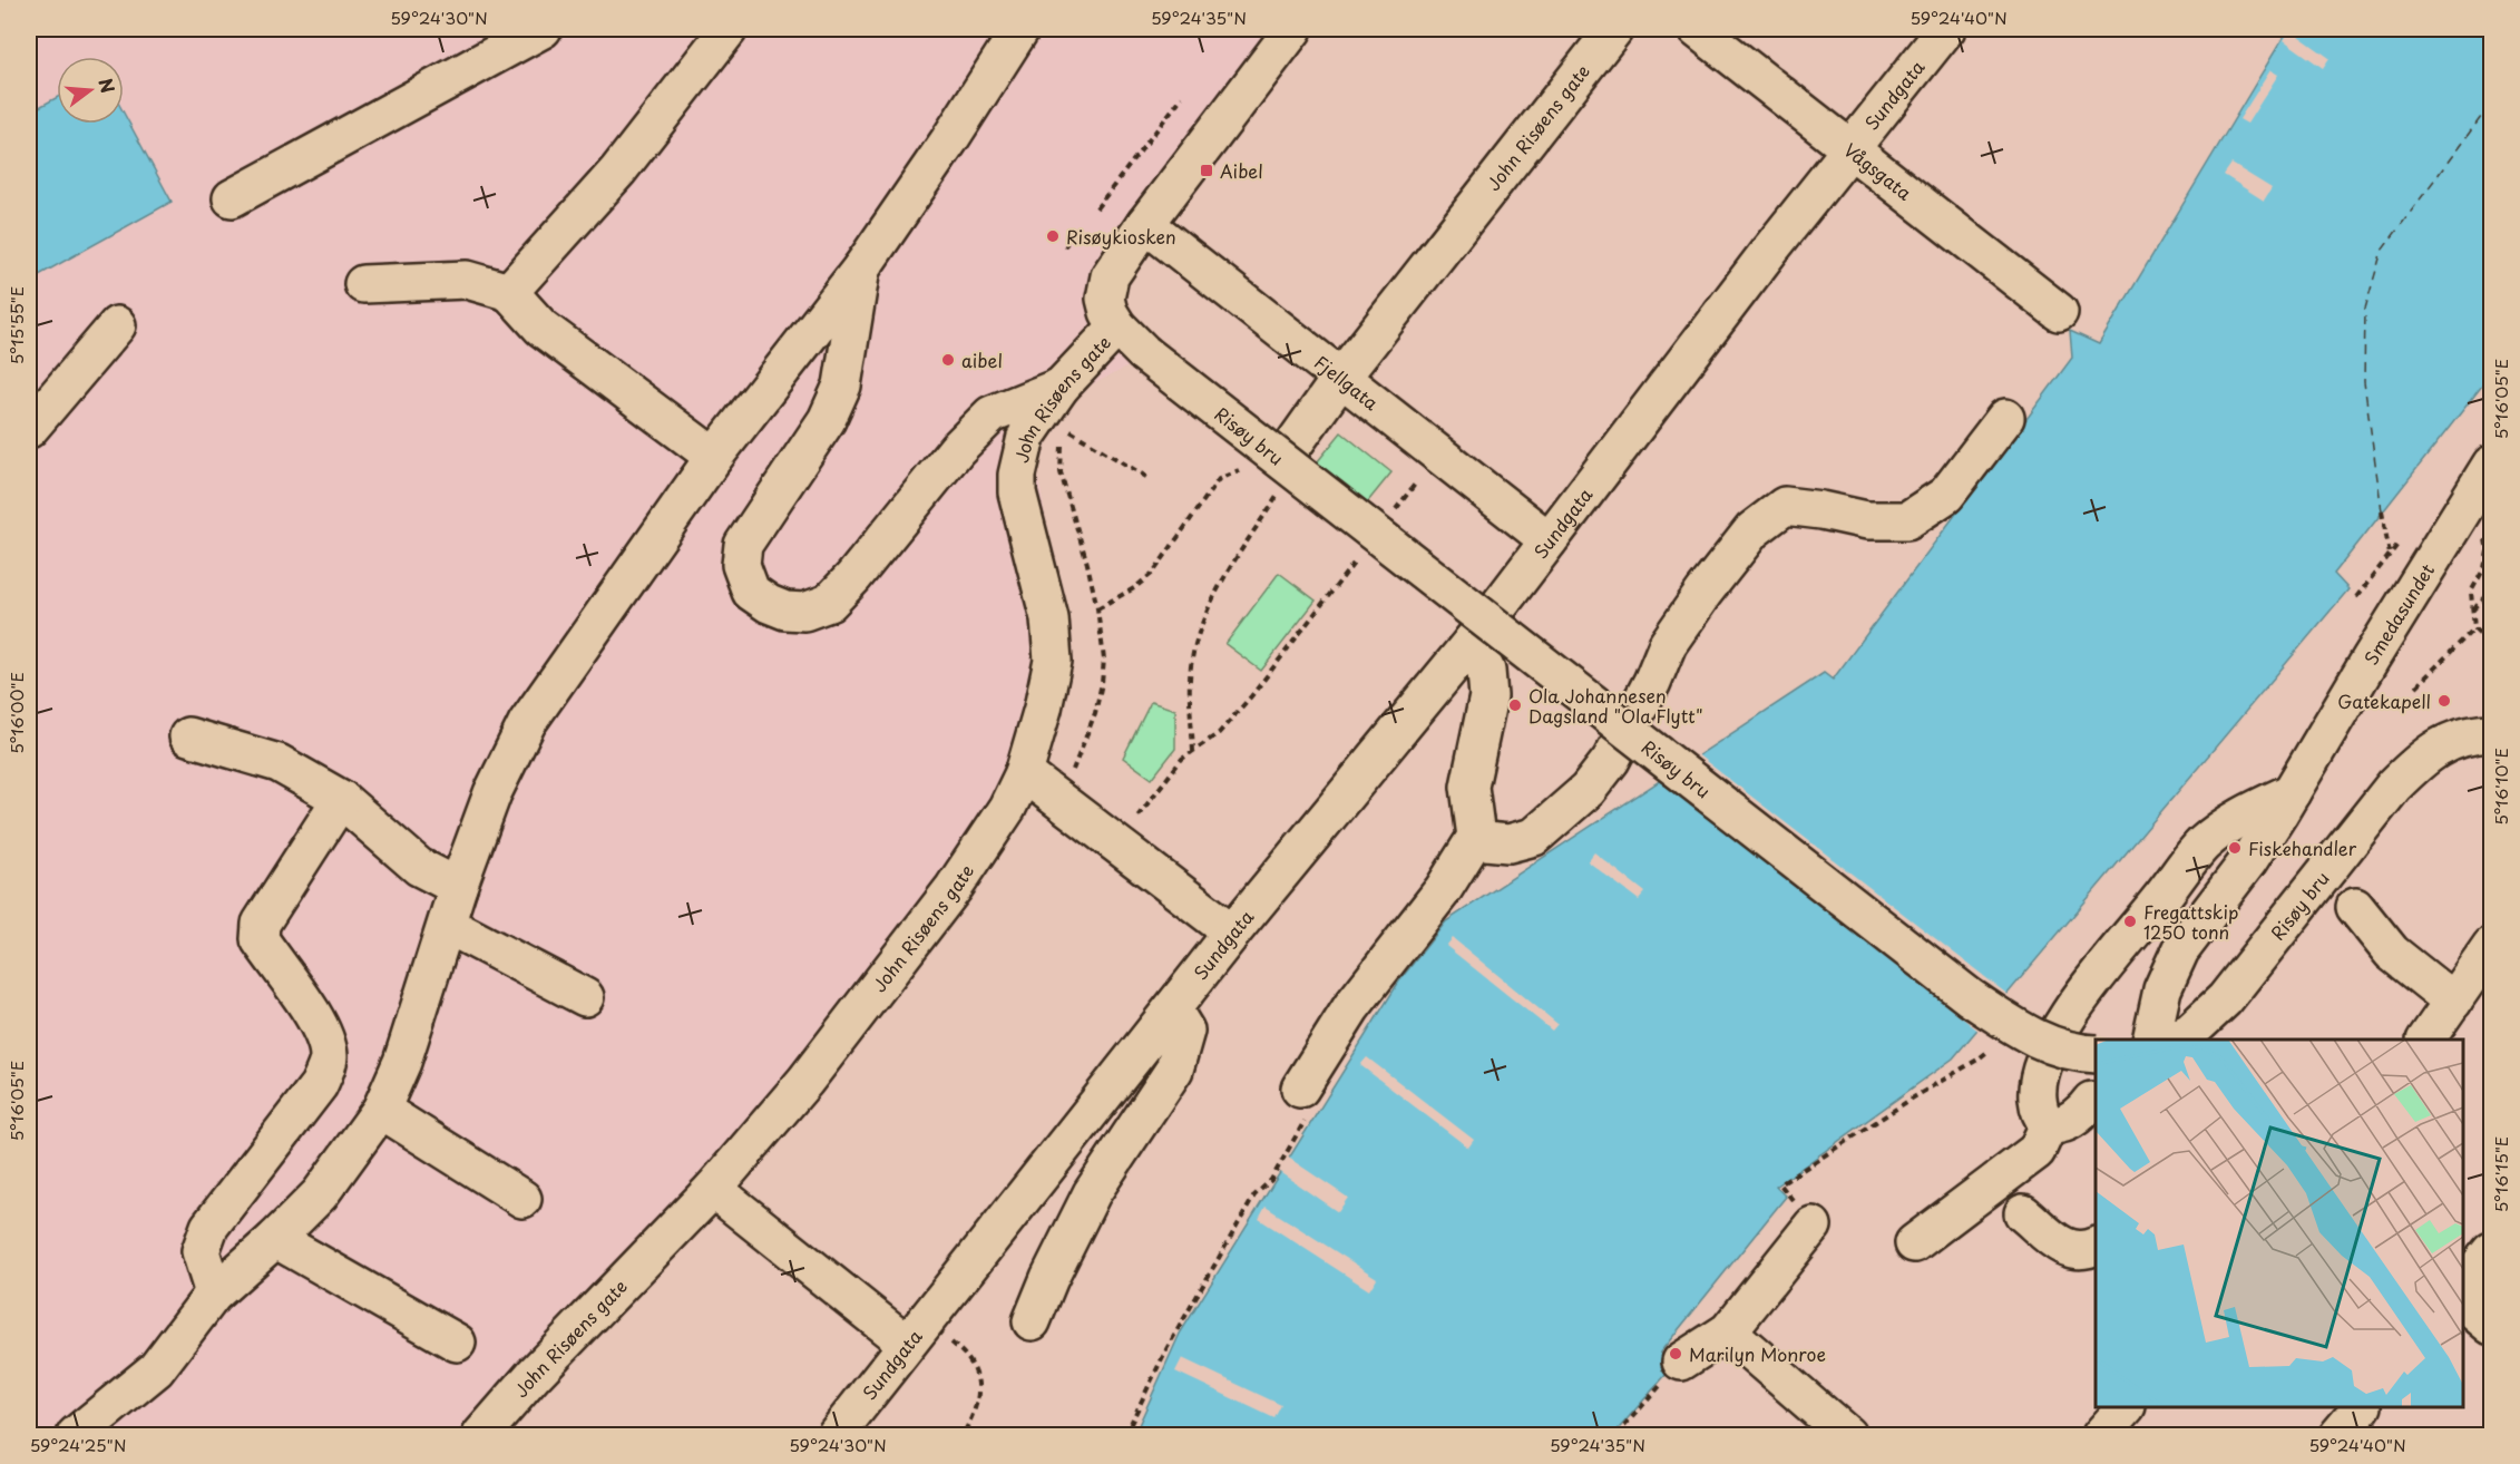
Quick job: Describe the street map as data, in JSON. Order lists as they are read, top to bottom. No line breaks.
{"streets":{"street":["Sundgata","John Risøens gate","Vågsgata","Fjellgata","Risøy bru","Smedasundet"]},"crossings":[["Sundgata","Vågsgata"],["Sundgata","Fjellgata"],["John Risøens gate","Fjellgata"],["John Risøens gate","Risøy bru"]],"places":{"transit":["Aibel"],"other":["Risøykiosken","aibel","Gatekapell","Ola Johannesen Dagsland \"Ola Flytt\"","Fiskehandler","Fregattskip 1250 tonn","Marilyn Monroe"]},"north":"right","coordinates":["59°24'30\"N","59°24'35\"N","59°24'40\"N","5°15'55\"E","5°16'05\"E","5°16'00\"E","5°16'10\"E","5°16'15\"E","59°24'25\"N"]}
